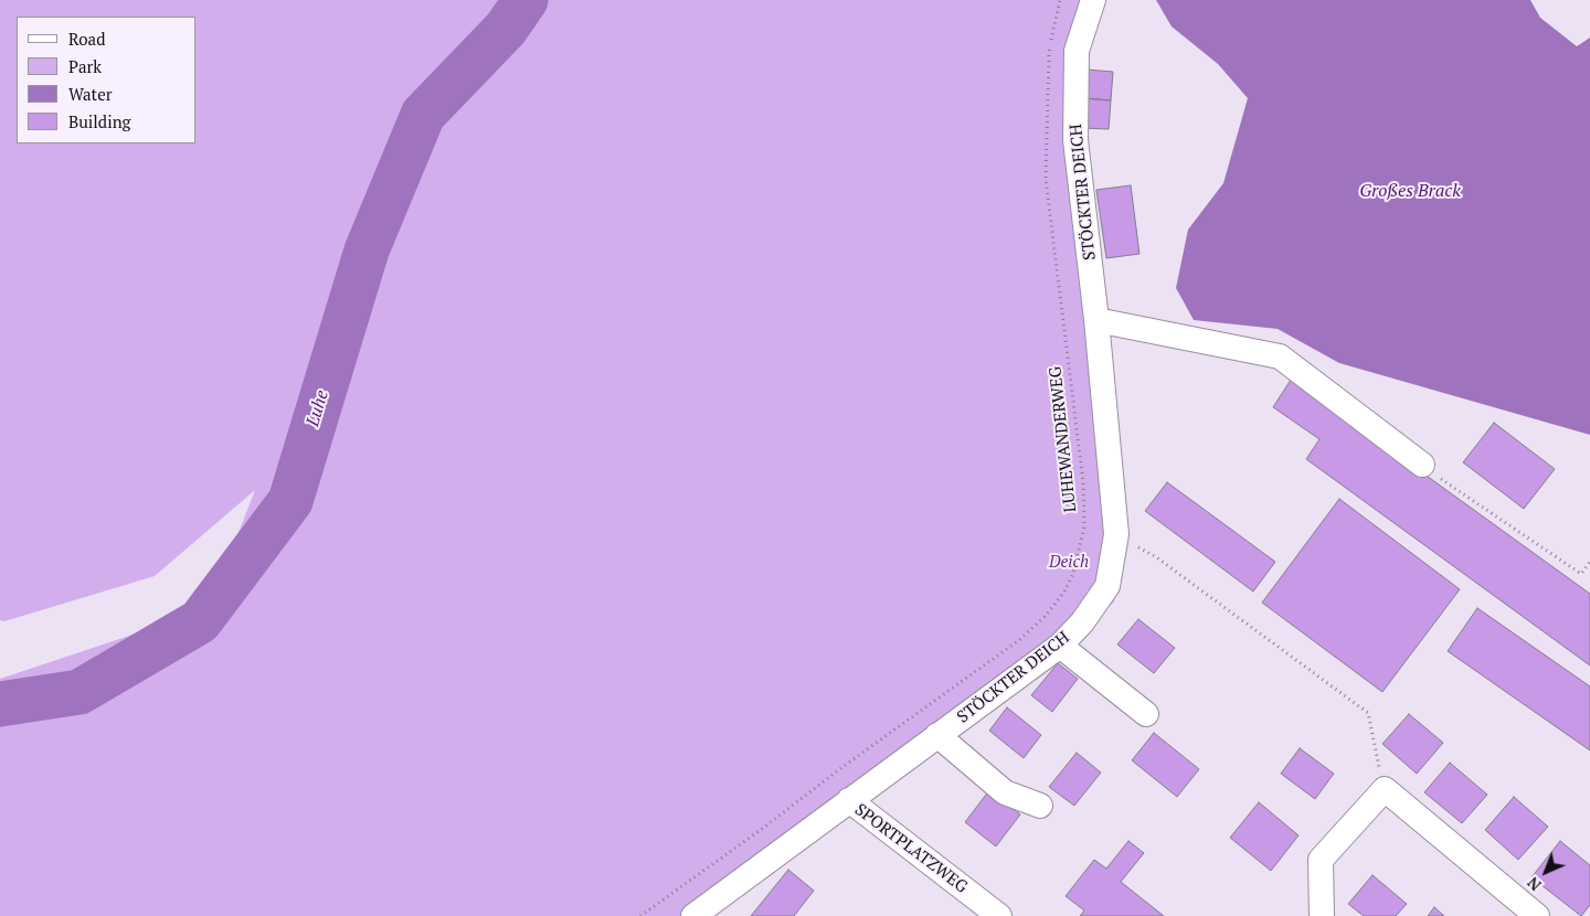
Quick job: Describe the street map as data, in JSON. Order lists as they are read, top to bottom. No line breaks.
{"streets":{"street":["STÖCKTER DEICH","SPORTPLATZWEG"],"path":["LUHEWANDERWEG"]},"crossings":[["STÖCKTER DEICH","SPORTPLATZWEG"]],"water":["Großes Brack","Luhe"],"parks":["Deich"],"legend":["Road","Park","Water","Building"],"north":"bottom left"}
